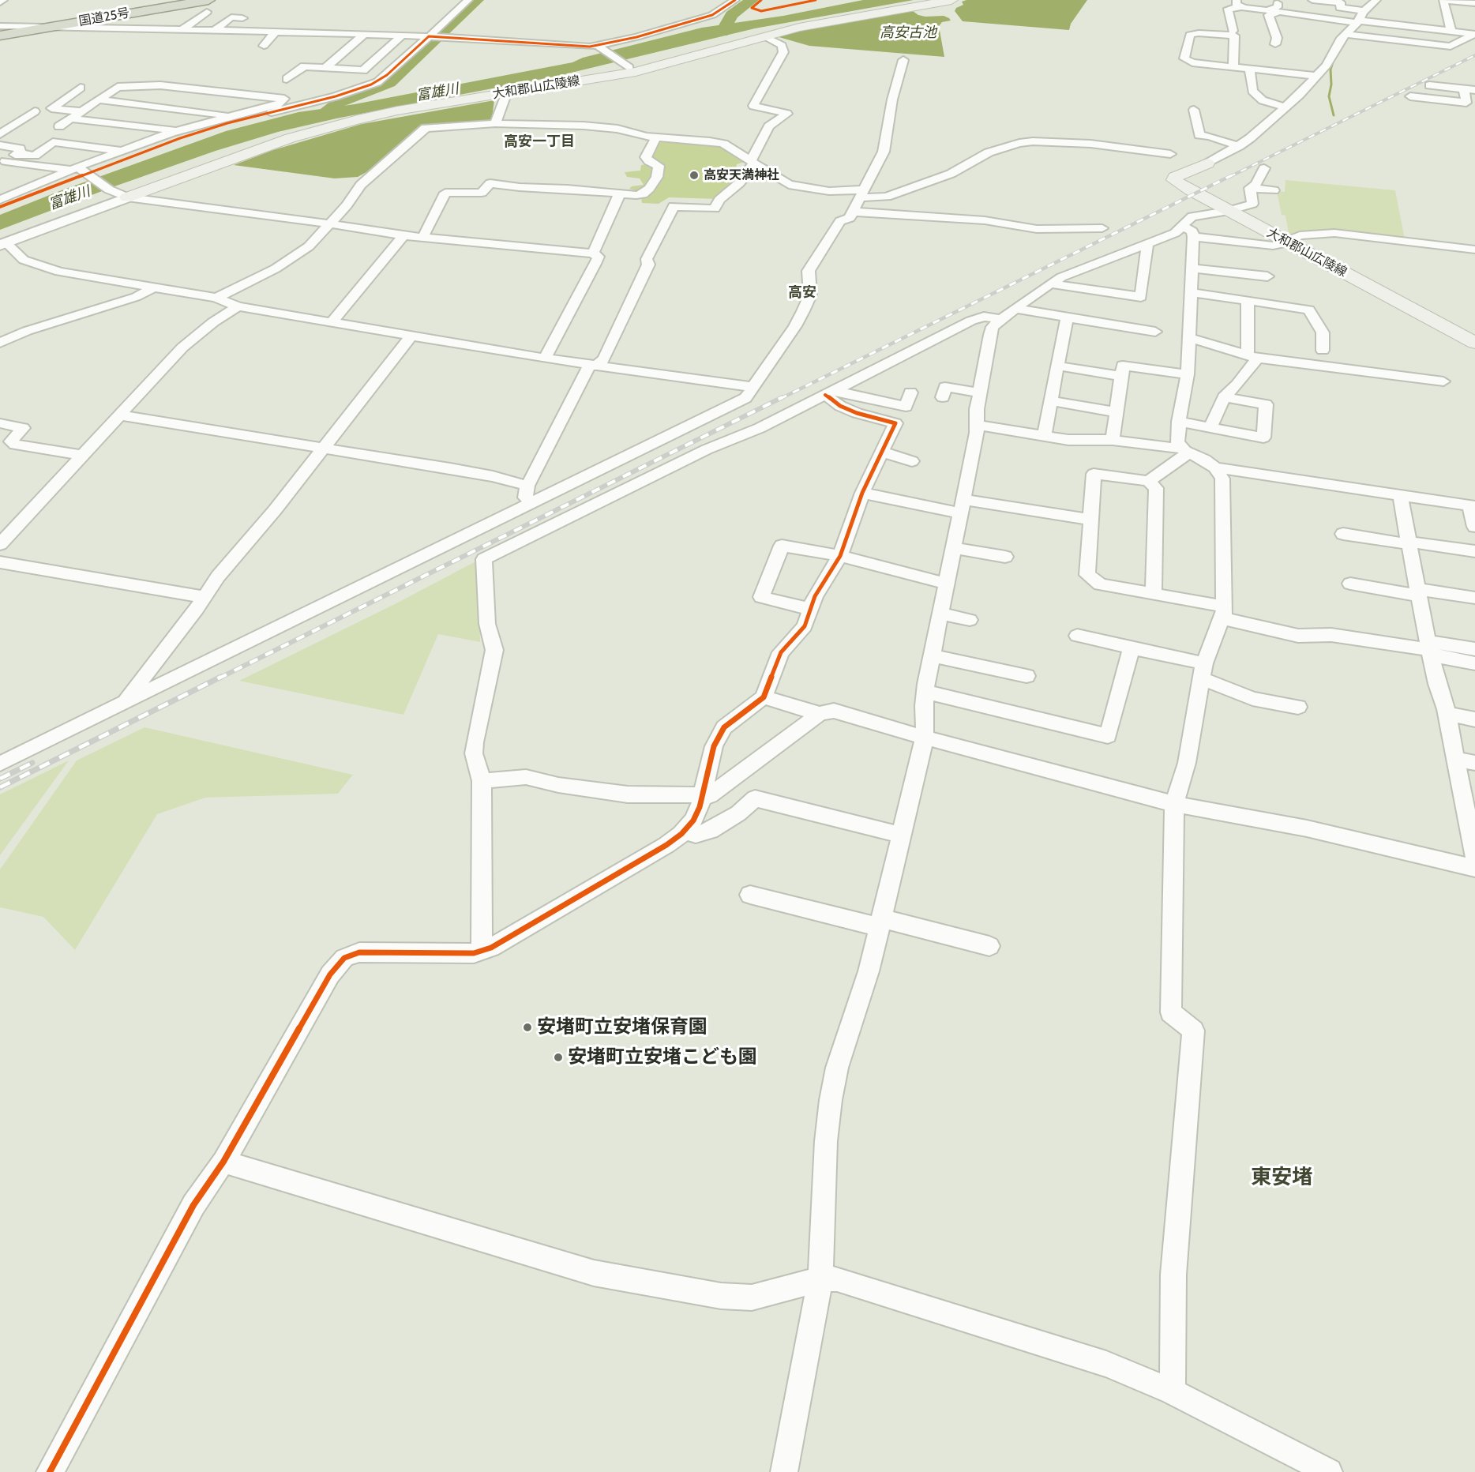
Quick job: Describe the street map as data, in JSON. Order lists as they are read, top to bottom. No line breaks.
{"streets":{"highway":["国道25号"],"main road":["大和郡山広陵線"]},"districts":["高安一丁目","高安","東安堵"],"water":["高安古池","富雄川"],"places":["高安天満神社","安堵町立安堵保育園","安堵町立安堵こども園"]}
